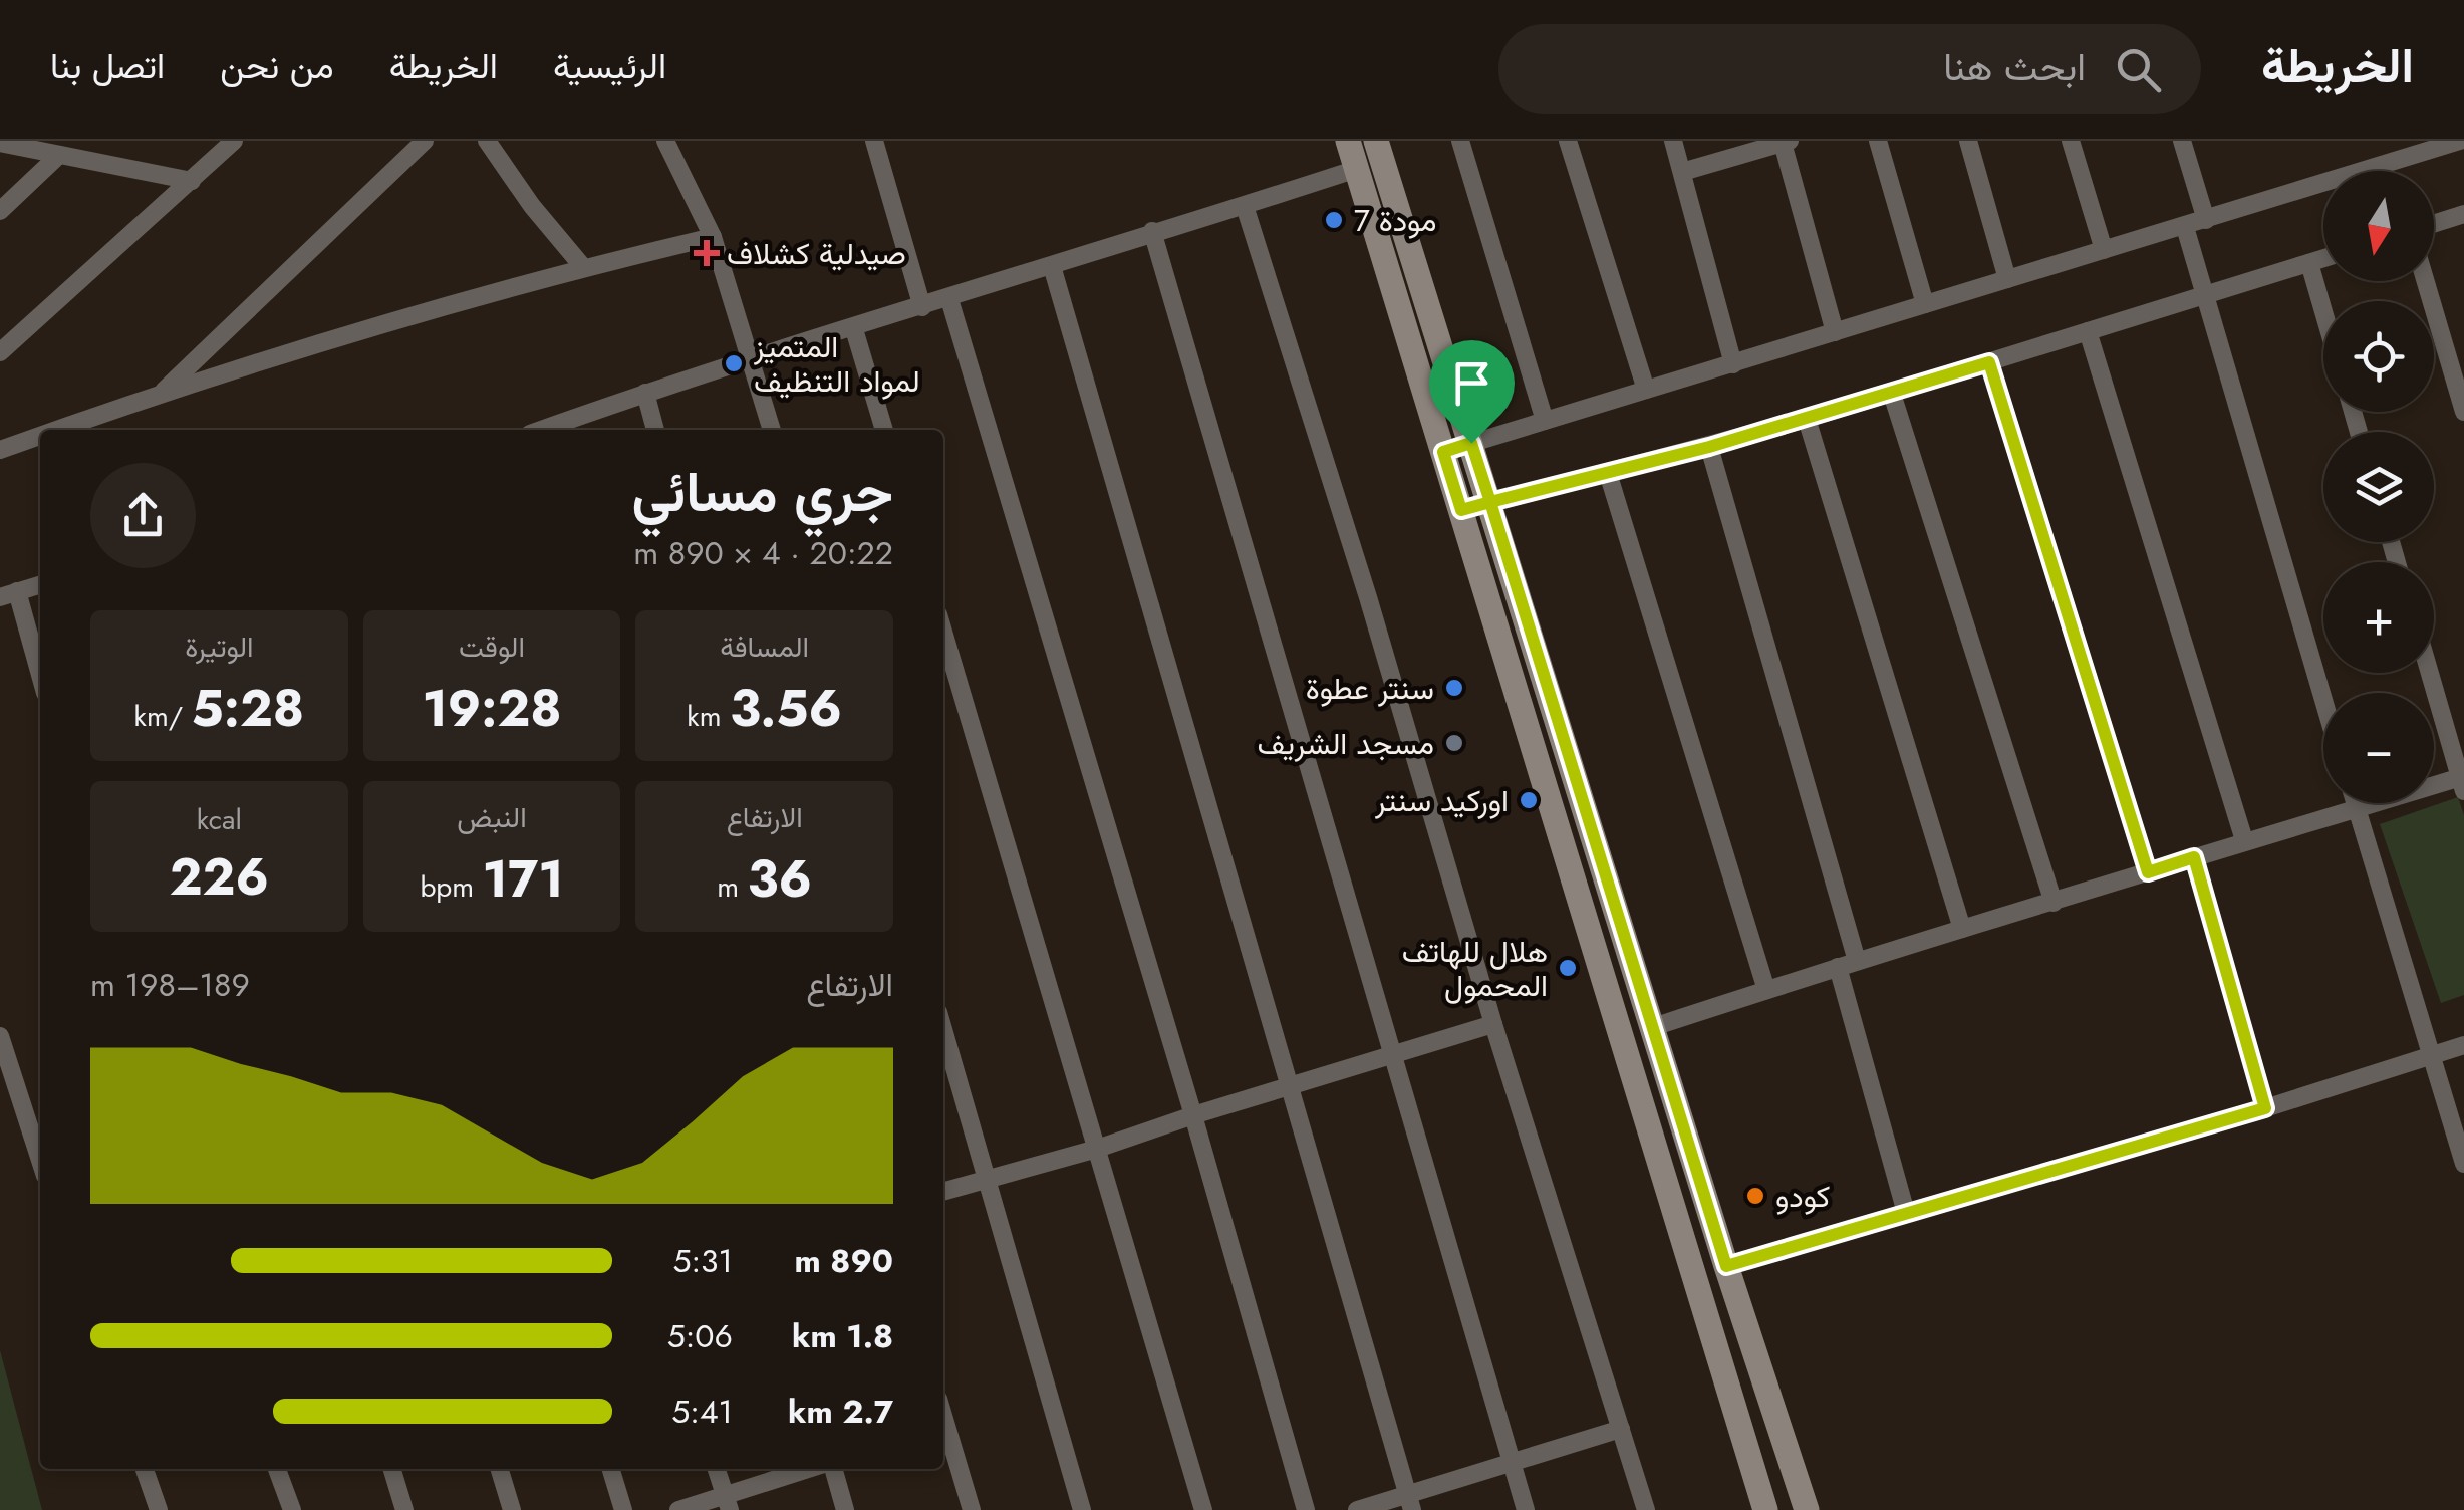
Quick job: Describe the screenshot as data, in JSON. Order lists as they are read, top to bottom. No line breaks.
{"places":{"other":["مودة 7","المتميز لمواد التنظيف","سنتر عطوة","مسجد الشريف","اوركيد سنتر","هلال للهاتف المحمول","كودو"],"health":["صيدلية كشلاف"]},"north":"bottom","page":{"header":"الخريطة","search":"ابحث هنا","nav":["الرئيسية","الخريطة","من نحن","اتصل بنا"],"map_buttons":["+","−"],"heading":["جري مسائي","20:22 · 4 × 890 m"],"stats":[["المسافة","3.56 km"],["الوقت","19:28"],["الوتيرة","5:28 /km"],["الارتفاع","36 m"],["النبض","171 bpm"],["kcal","226"]],"chart":["الارتفاع","189–198 m"],"list":[{"name":"890 m","note":"5:31"},{"name":"1.8 km","note":"5:06"},{"name":"2.7 km","note":"5:41"}]}}
